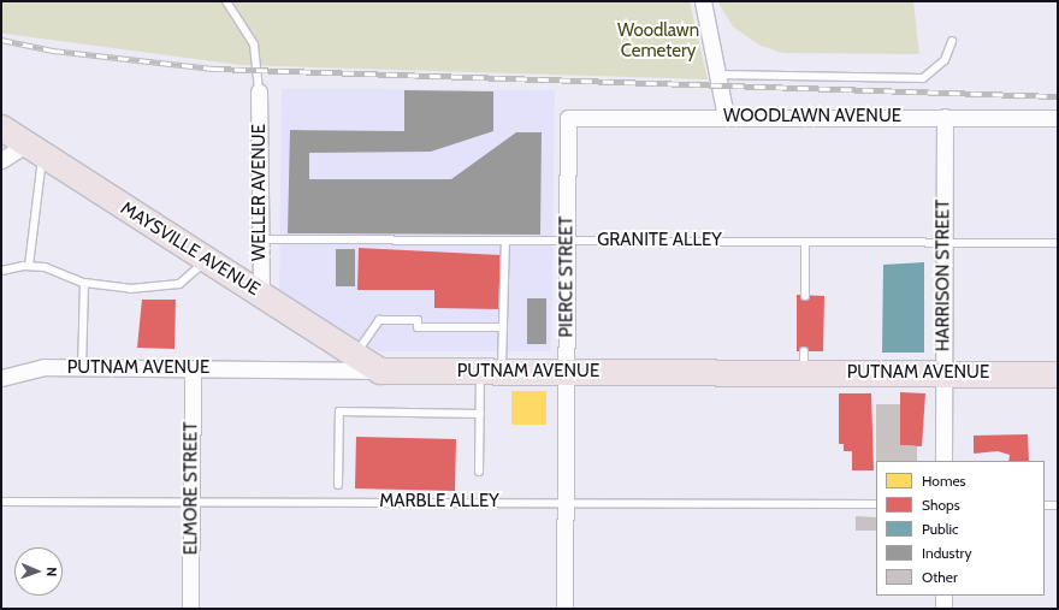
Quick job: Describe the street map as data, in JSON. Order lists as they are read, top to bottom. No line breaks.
{"streets":{"main road":["MAYSVILLE AVENUE","PUTNAM AVENUE"],"street":["WOODLAWN AVENUE","WELLER AVENUE","HARRISON STREET","PIERCE STREET","ELMORE STREET"],"lane":["GRANITE ALLEY","MARBLE ALLEY"]},"crossings":[["WOODLAWN AVENUE","HARRISON STREET"],["WOODLAWN AVENUE","PIERCE STREET"],["WELLER AVENUE","GRANITE ALLEY"],["WELLER AVENUE","MAYSVILLE AVENUE"],["GRANITE ALLEY","HARRISON STREET"],["GRANITE ALLEY","PIERCE STREET"],["MAYSVILLE AVENUE","PUTNAM AVENUE"],["HARRISON STREET","PUTNAM AVENUE"],["PIERCE STREET","PUTNAM AVENUE"],["PIERCE STREET","MARBLE ALLEY"],["PUTNAM AVENUE","ELMORE STREET"],["ELMORE STREET","MARBLE ALLEY"]],"parks":["Woodlawn Cemetery"],"legend":["Homes","Shops","Public","Industry","Other"],"north":"right"}
